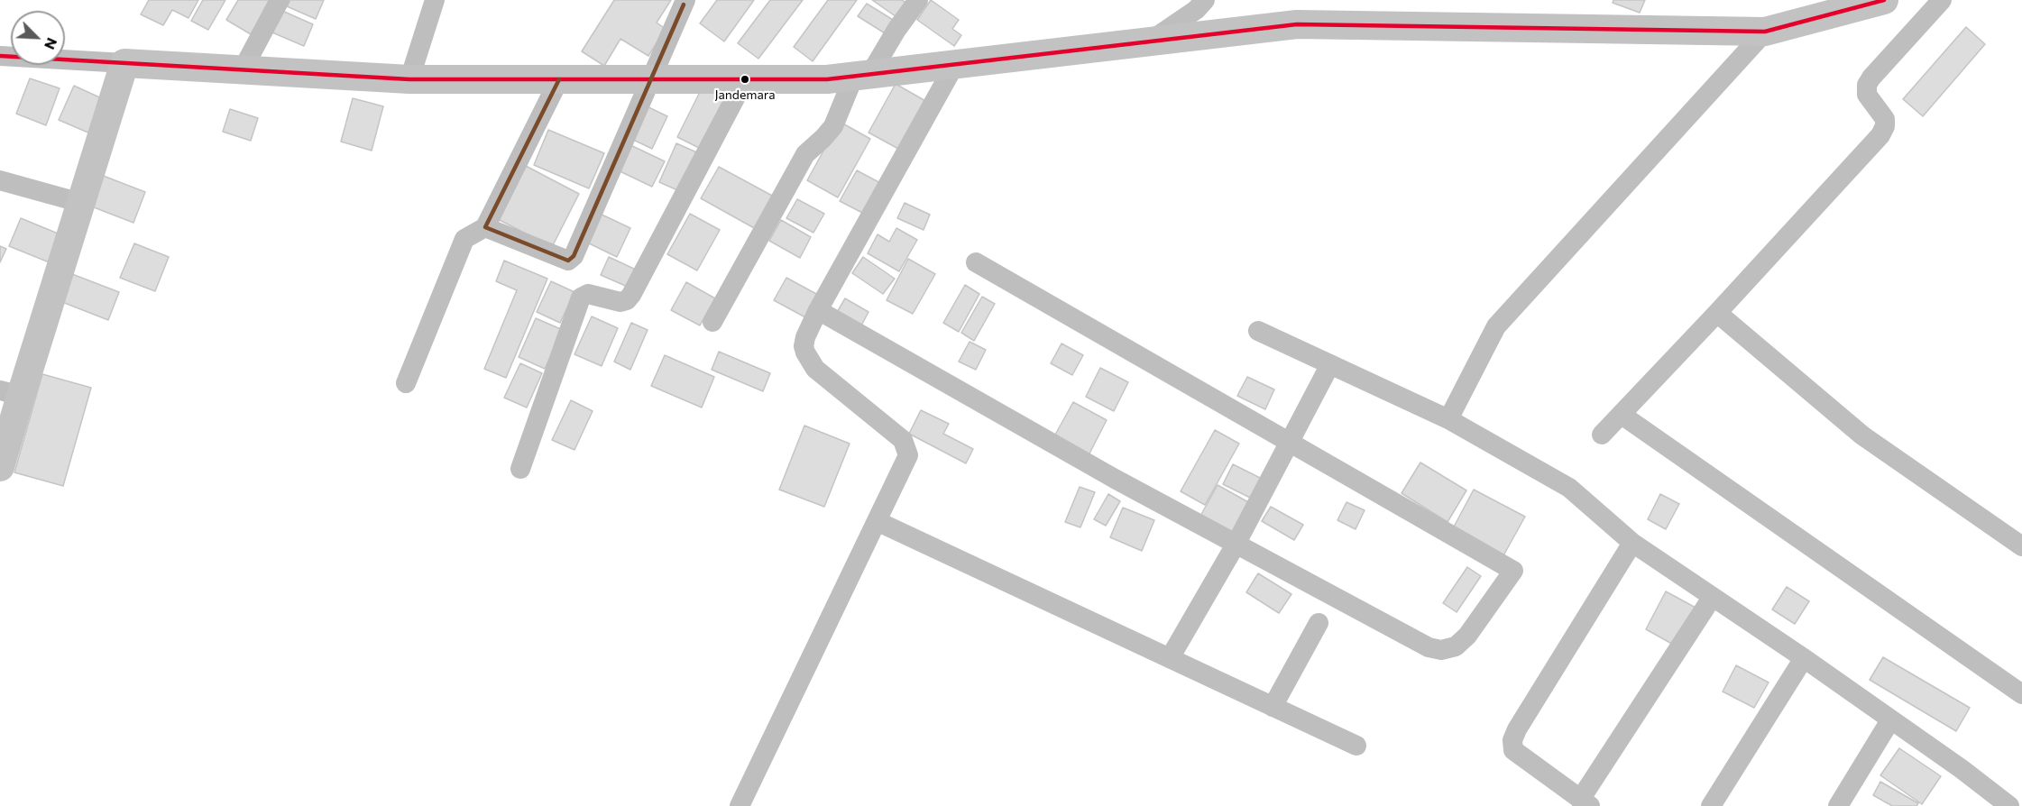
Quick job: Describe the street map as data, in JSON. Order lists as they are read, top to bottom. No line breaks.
{"places":["Jandemara"],"north":"bottom right"}
